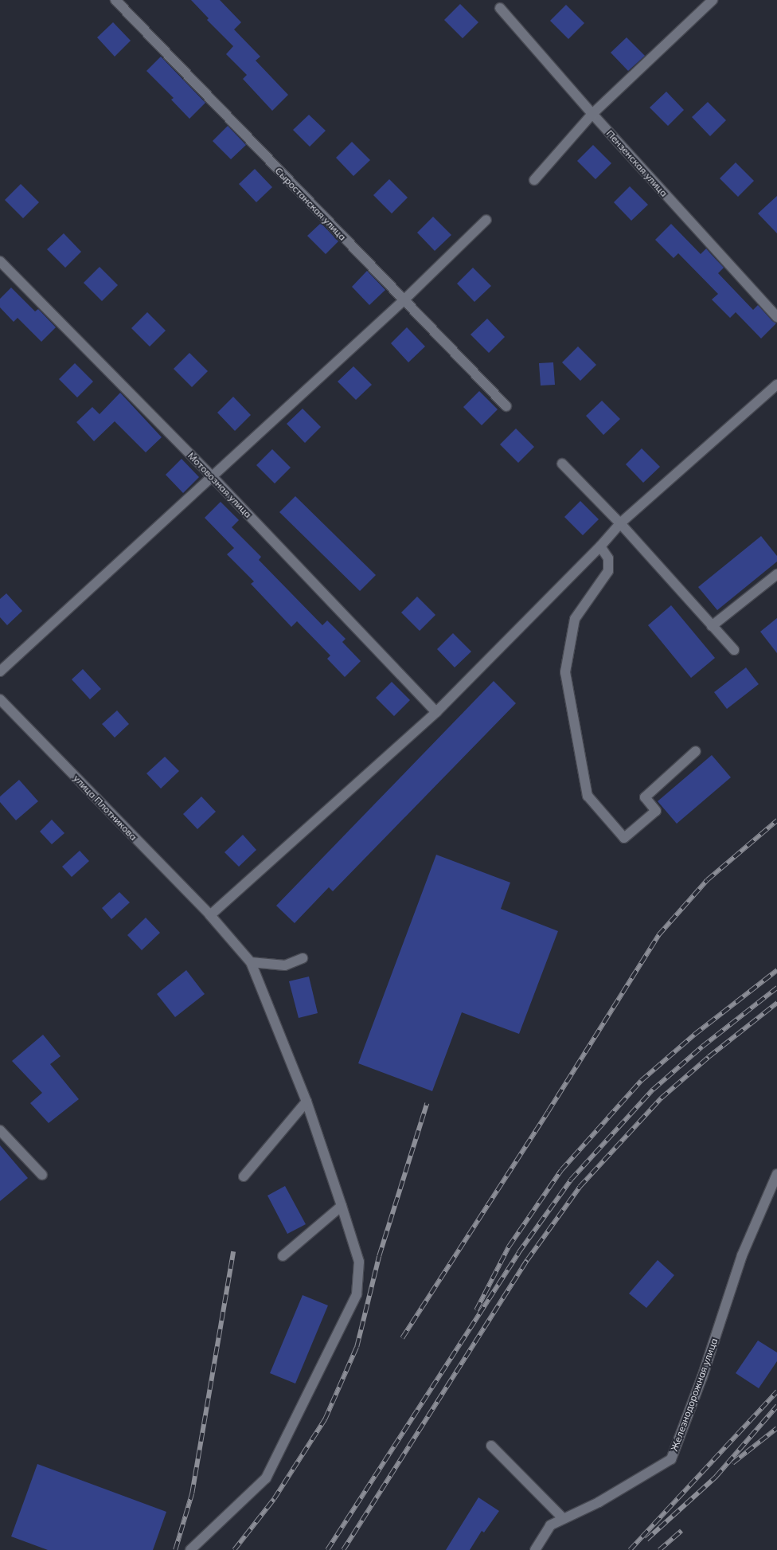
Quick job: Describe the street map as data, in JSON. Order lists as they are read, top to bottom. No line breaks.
{"streets":{"street":["Пензенская улица","Сыростанская улица","Мотовозная улица","улица Плотникова","Железнодорожная улица"]}}
